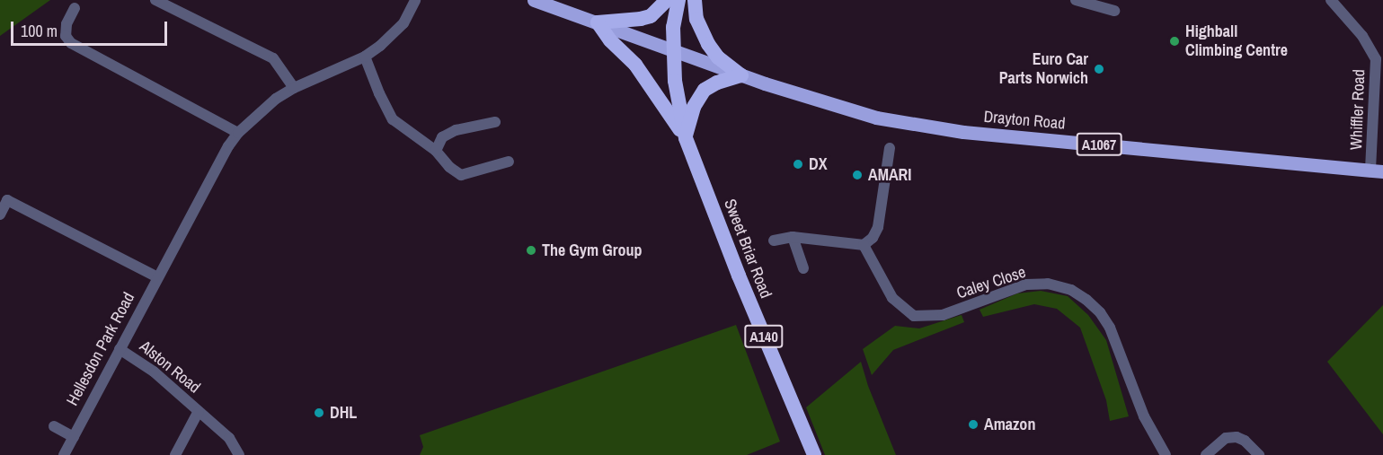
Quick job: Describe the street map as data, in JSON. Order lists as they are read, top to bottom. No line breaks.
{"streets":{"highway":["A1067","Sweet Briar Road","A140"],"main road":["Drayton Road"],"street":["Whiffler Road","Caley Close","Hellesdon Park Road","Alston Road"]},"crossings":[["Whiffler Road","Drayton Road"],["Drayton Road","A1067"],["Drayton Road","Sweet Briar Road"],["Drayton Road","A140"],["A1067","Sweet Briar Road"],["A1067","A140"],["Sweet Briar Road","A140"],["Hellesdon Park Road","Alston Road"]],"places":["Highball Climbing Centre","Euro Car Parts Norwich","DX","AMARI","The Gym Group","DHL","Amazon"],"scale_bar":"100 m"}
